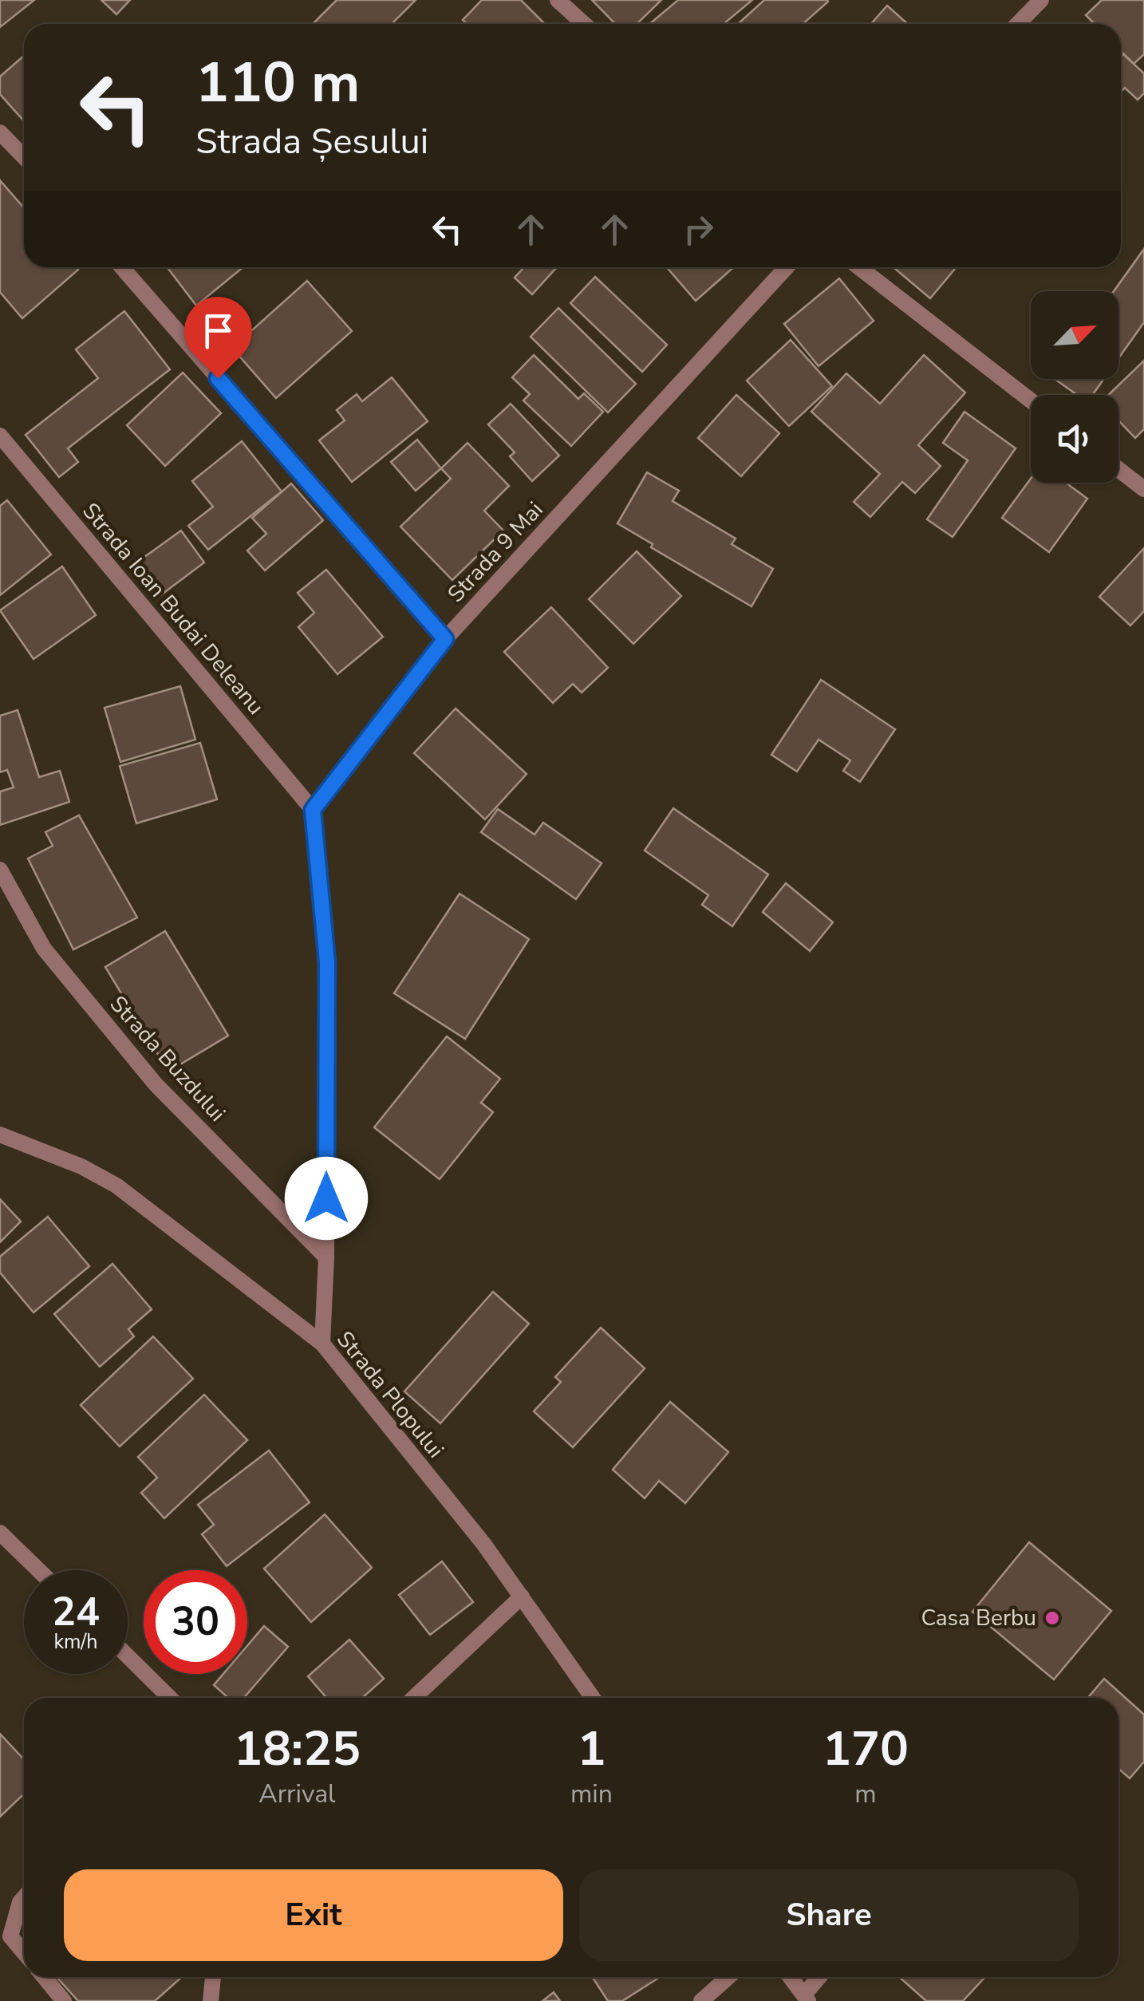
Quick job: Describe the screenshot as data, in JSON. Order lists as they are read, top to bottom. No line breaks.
{"streets":{"street":["Strada 9 Mai","Strada Ioan Budai Deleanu","Strada Buzdului","Strada Plopului"]},"crossings":[["Strada 9 Mai","Strada Ioan Budai Deleanu"]],"places":["Casa Berbu"],"north":"top right","page":{"turn":["110 m","Strada Șesului"],"speed":"24 km/h","limit":"30","eta":["18:25","Arrival","1","min","170","m"],"buttons":["Exit","Share"]}}
